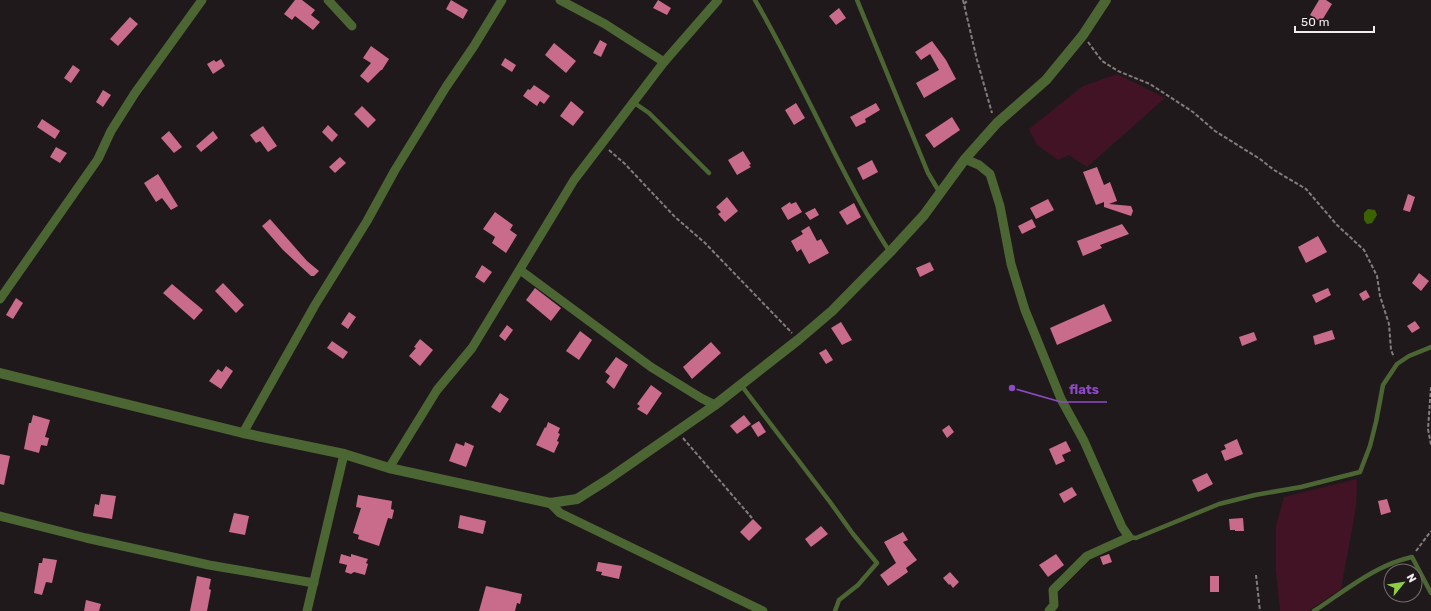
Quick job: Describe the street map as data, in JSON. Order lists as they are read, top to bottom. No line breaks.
{"places":["flats"],"scale_bar":"50 m","north":"top right"}
